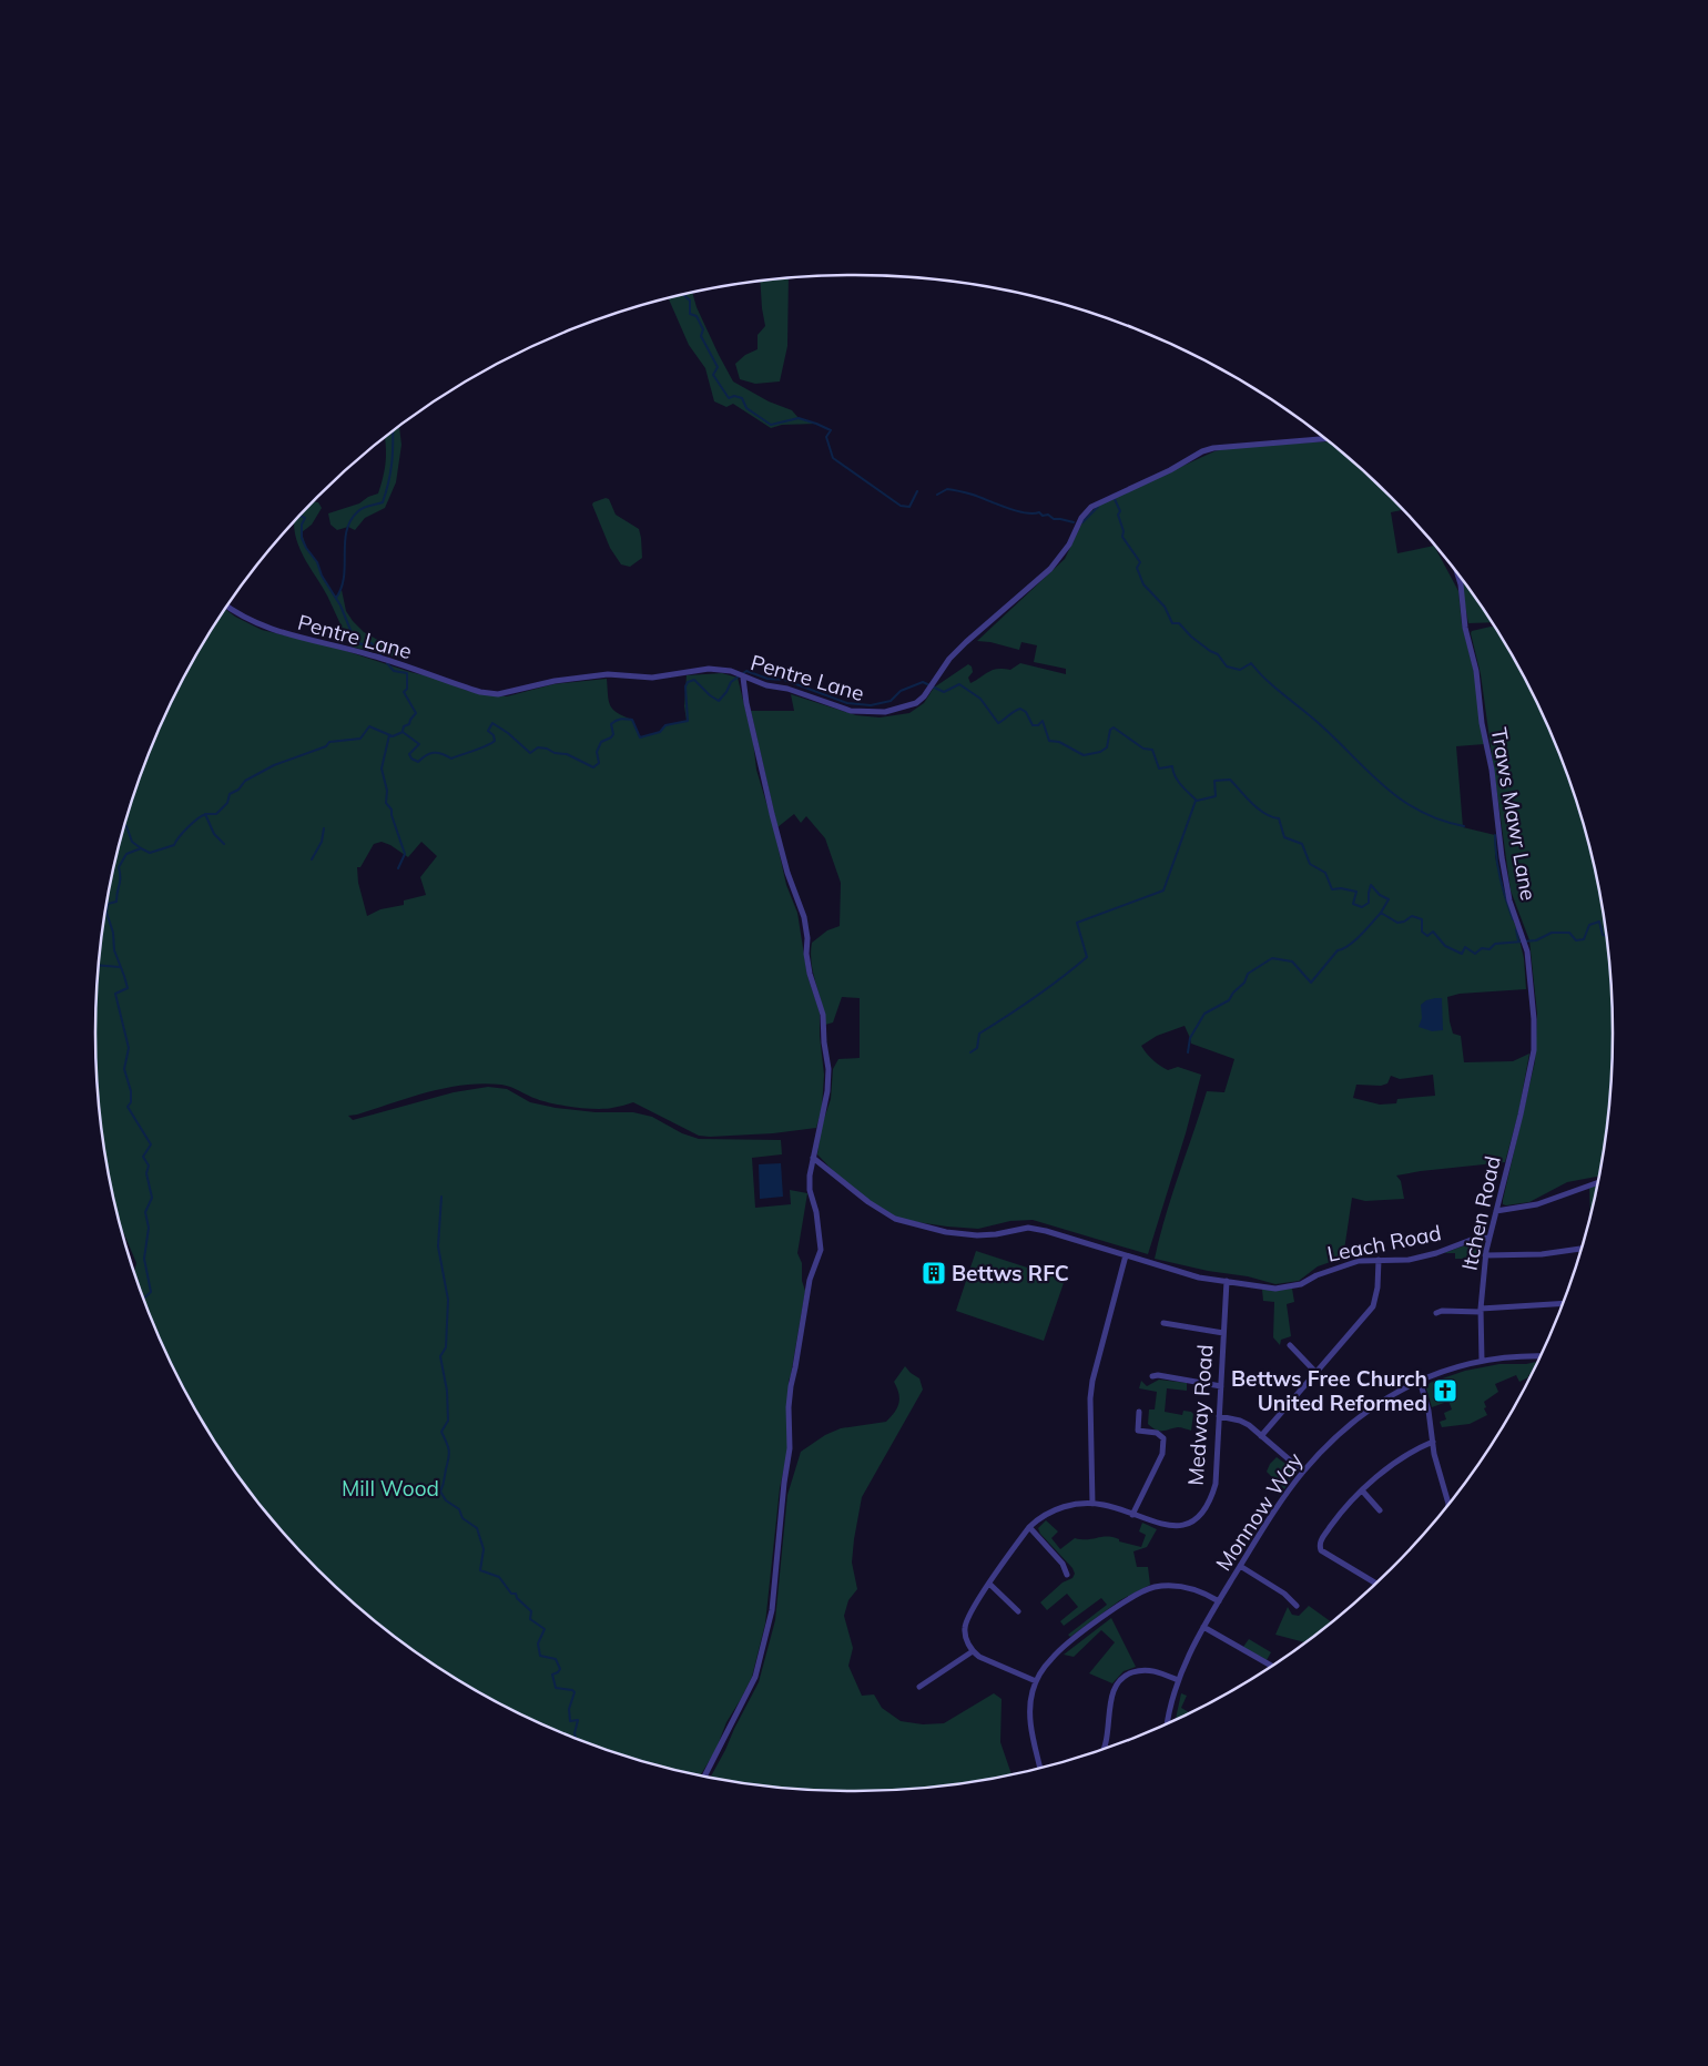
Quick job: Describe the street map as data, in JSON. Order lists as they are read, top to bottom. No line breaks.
{"streets":{"street":["Pentre Lane","Traws Mawr Lane","Itchen Road","Leach Road","Medway Road","Monnow Way"]},"crossings":[["Traws Mawr Lane","Itchen Road"],["Itchen Road","Leach Road"],["Itchen Road","Monnow Way"],["Leach Road","Medway Road"]],"parks":["Mill Wood"],"places":{"building":["Bettws RFC"],"church":["Bettws Free Church United Reformed"]}}
